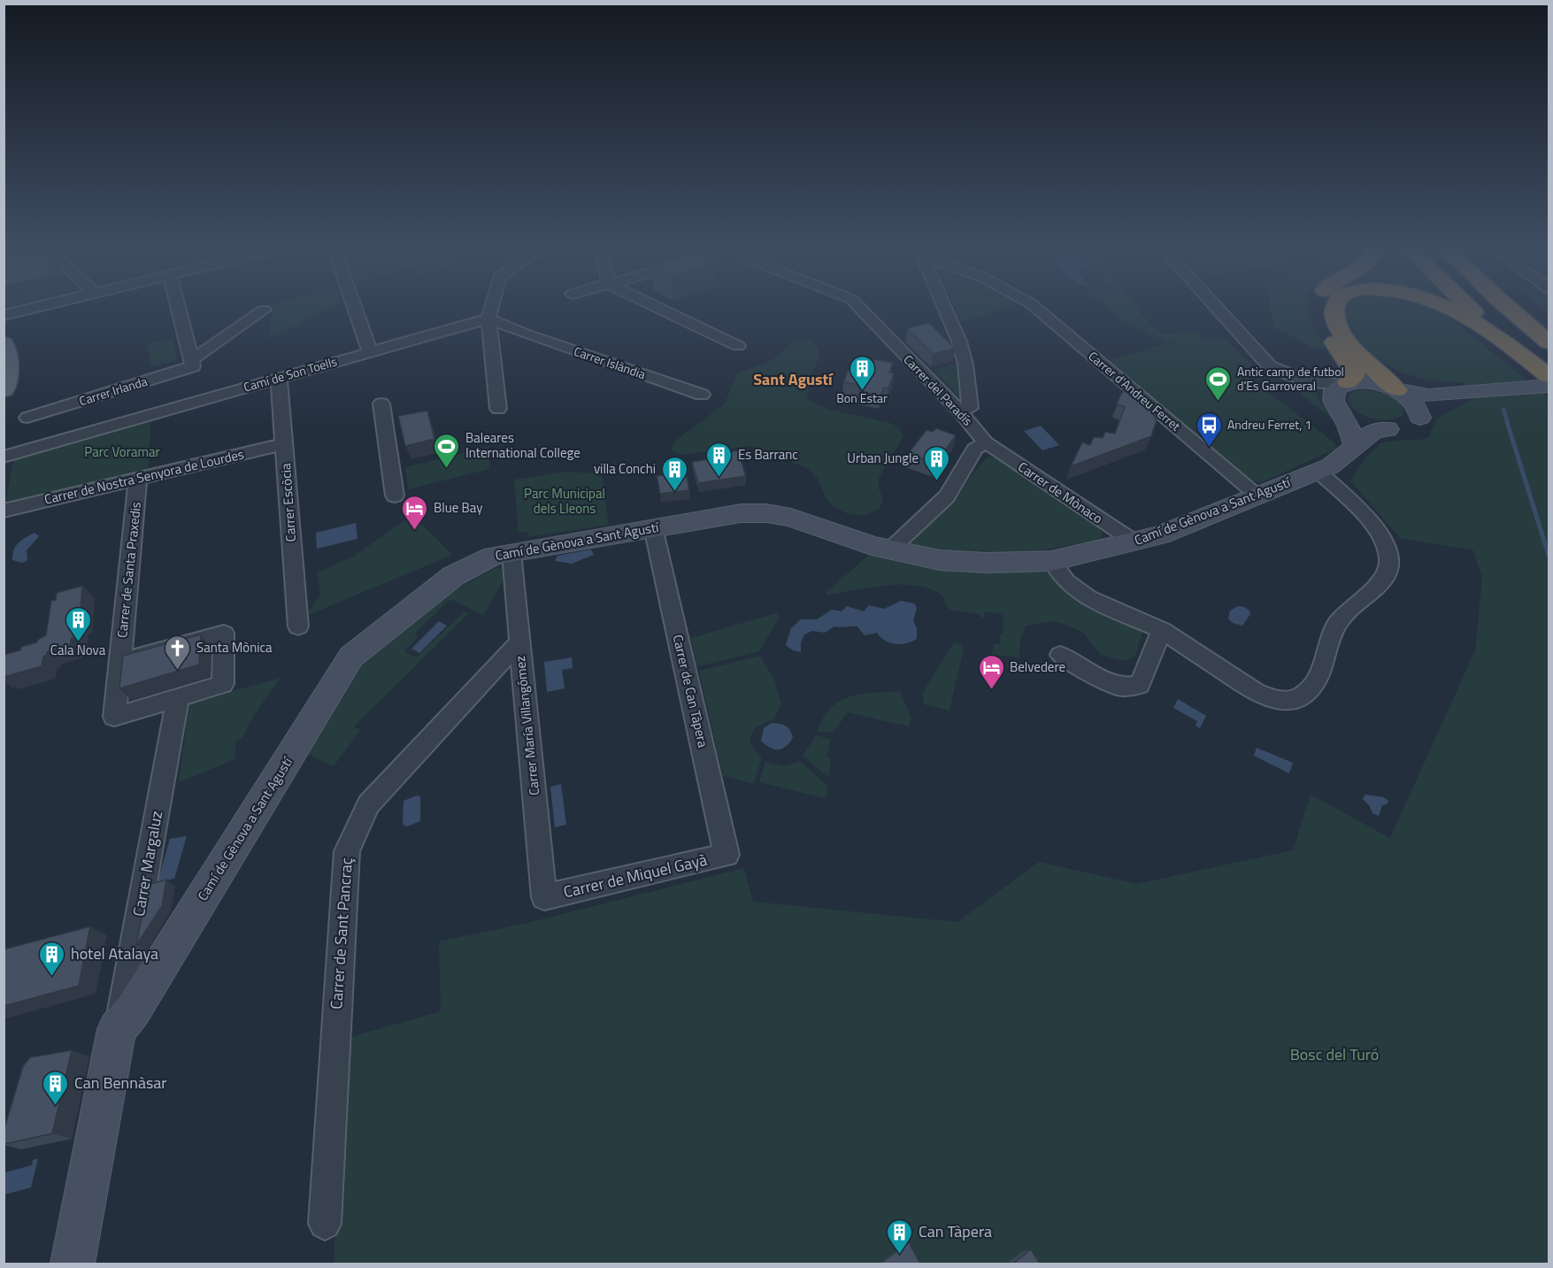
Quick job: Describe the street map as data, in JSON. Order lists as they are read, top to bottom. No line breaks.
{"streets":{"street":["Carrer Islàndia","Camí de Son Toells","Carrer del Paradís","Carrer Irlanda","Carrer d'Andreu Ferret","Carrer de Nostra Senyora de Lourdes","Carrer de Mònaco","Carrer Escòcia","Camí de Gènova a Sant Agustí","Carrer de Santa Praxedis","Carrer de Can Tàpera","Carrer María Villangómez","Carrer Margaluz","Carrer de Miquel Gayà","Carrer de Sant Pancraç"]},"crossings":[["Carrer Islàndia","Camí de Son Toells"],["Camí de Son Toells","Carrer Escòcia"],["Carrer del Paradís","Carrer de Mònaco"],["Carrer d'Andreu Ferret","Camí de Gènova a Sant Agustí"],["Carrer de Nostra Senyora de Lourdes","Carrer Escòcia"],["Carrer de Nostra Senyora de Lourdes","Carrer de Santa Praxedis"],["Carrer de Mònaco","Camí de Gènova a Sant Agustí"],["Camí de Gènova a Sant Agustí","Carrer de Can Tàpera"],["Camí de Gènova a Sant Agustí","Carrer María Villangómez"],["Camí de Gènova a Sant Agustí","Carrer Margaluz"],["Carrer de Santa Praxedis","Carrer Margaluz"],["Carrer de Can Tàpera","Carrer de Miquel Gayà"],["Carrer María Villangómez","Carrer de Miquel Gayà"],["Carrer María Villangómez","Carrer de Sant Pancraç"]],"districts":["Sant Agustí"],"parks":["Parc Voramar","Parc Municipal dels Lleons","Bosc del Turó"],"places":{"building":["Bon Estar","Es Barranc","Urban Jungle","villa Conchi","Cala Nova","hotel Atalaya","Can Bennàsar","Can Tàpera"],"sports":["Antic camp de futbol d'Es Garroveral","Baleares International College"],"bus stop":["Andreu Ferret, 1"],"hotel":["Blue Bay","Belvedere"],"church":["Santa Mònica"]}}
